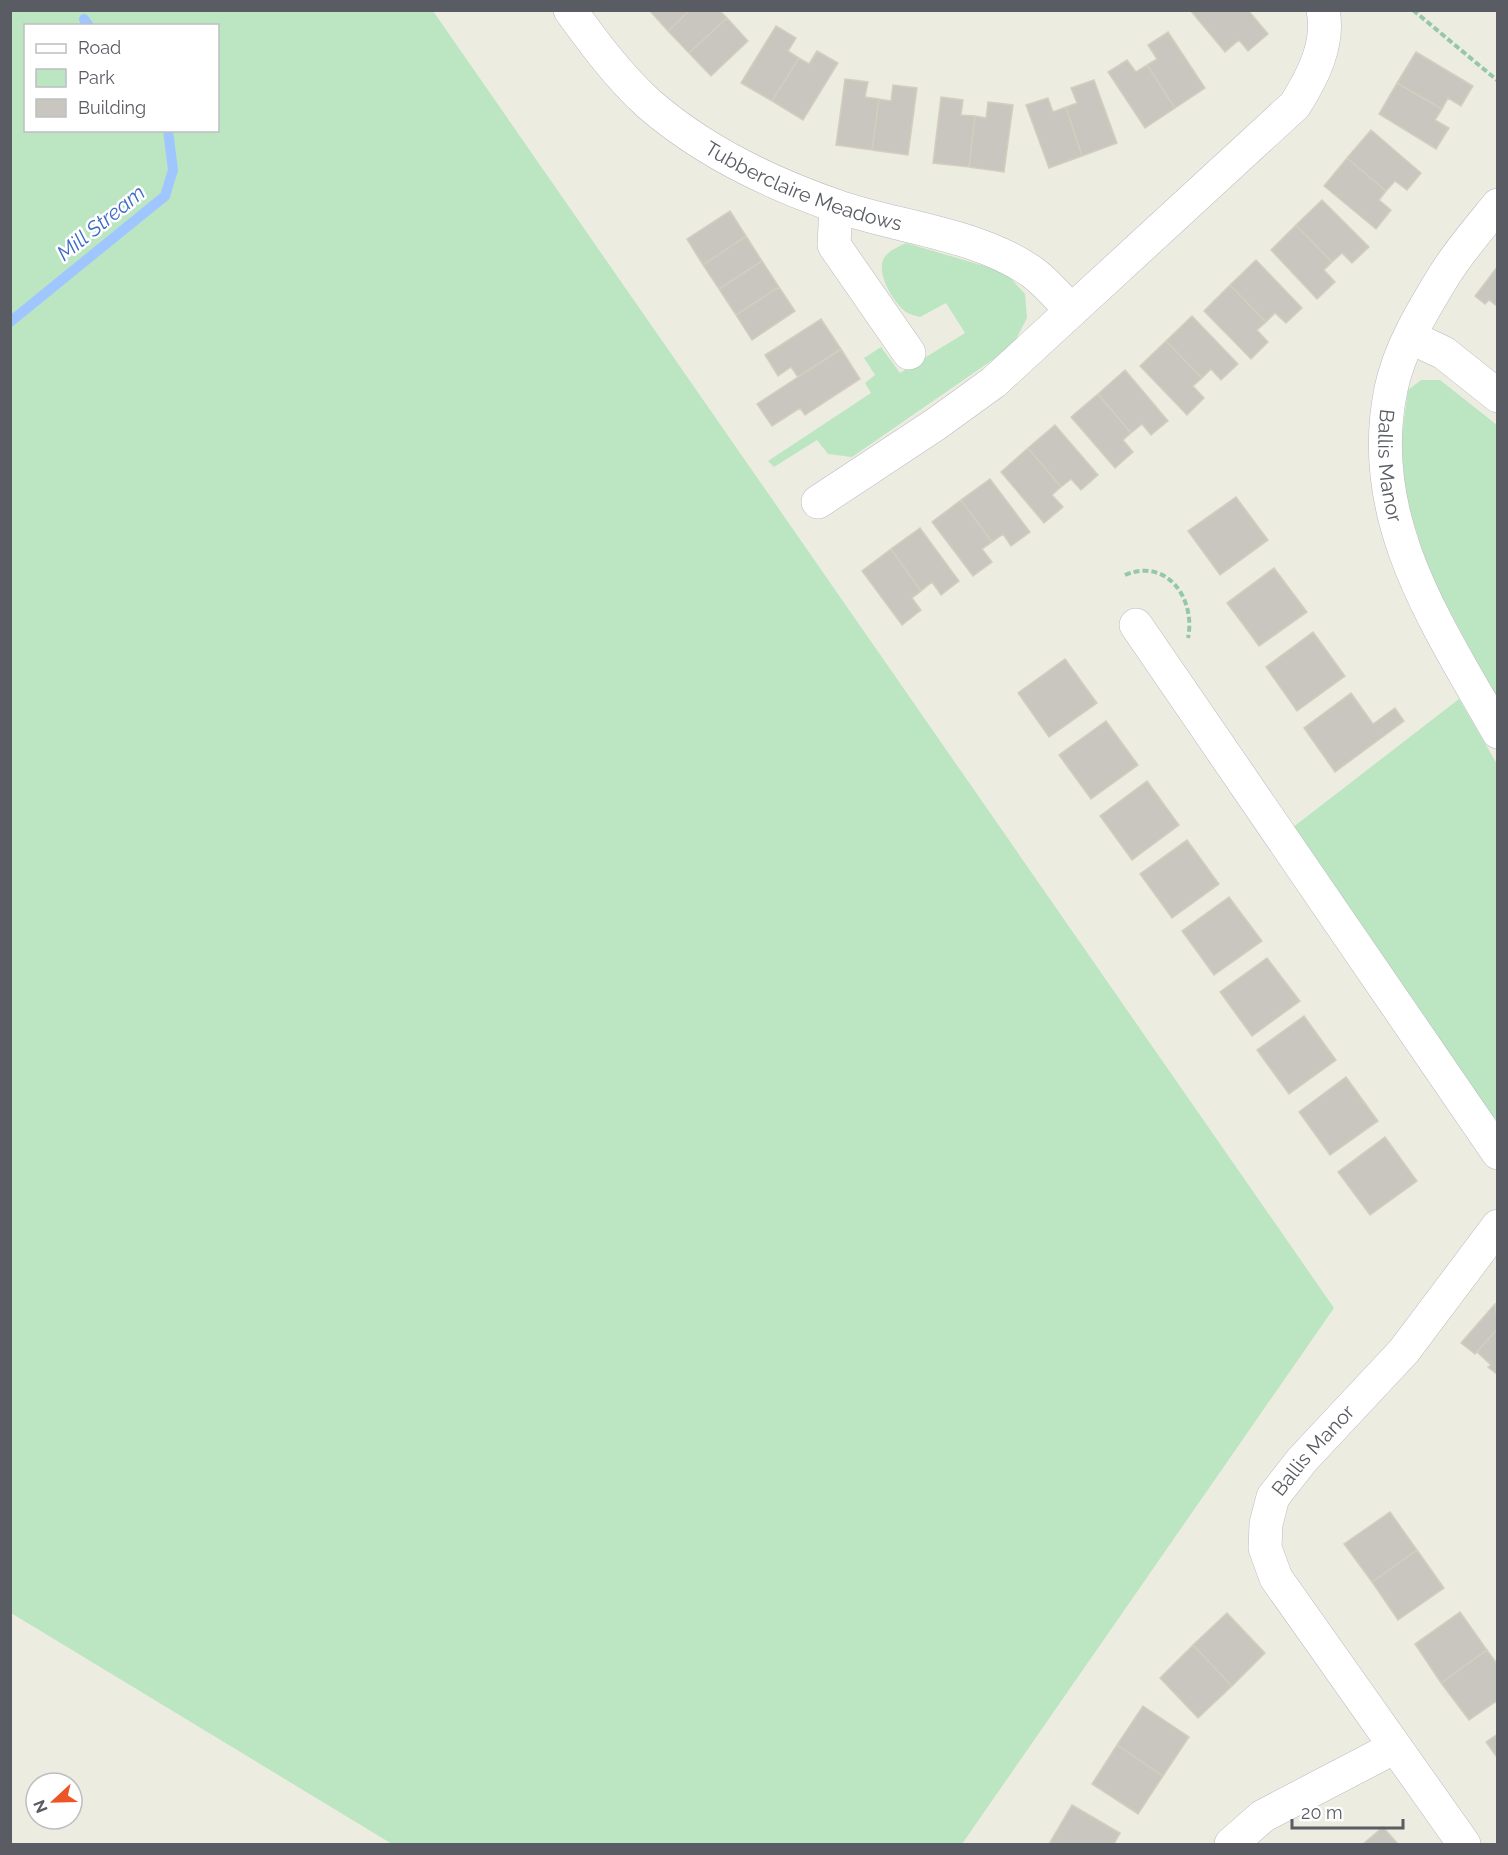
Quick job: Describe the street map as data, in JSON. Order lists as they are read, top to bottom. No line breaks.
{"streets":{"street":["Tubberclaire Meadows","Ballis Manor"]},"water":["Mill Stream"],"legend":["Road","Park","Building"],"scale_bar":"20 m","north":"left"}
